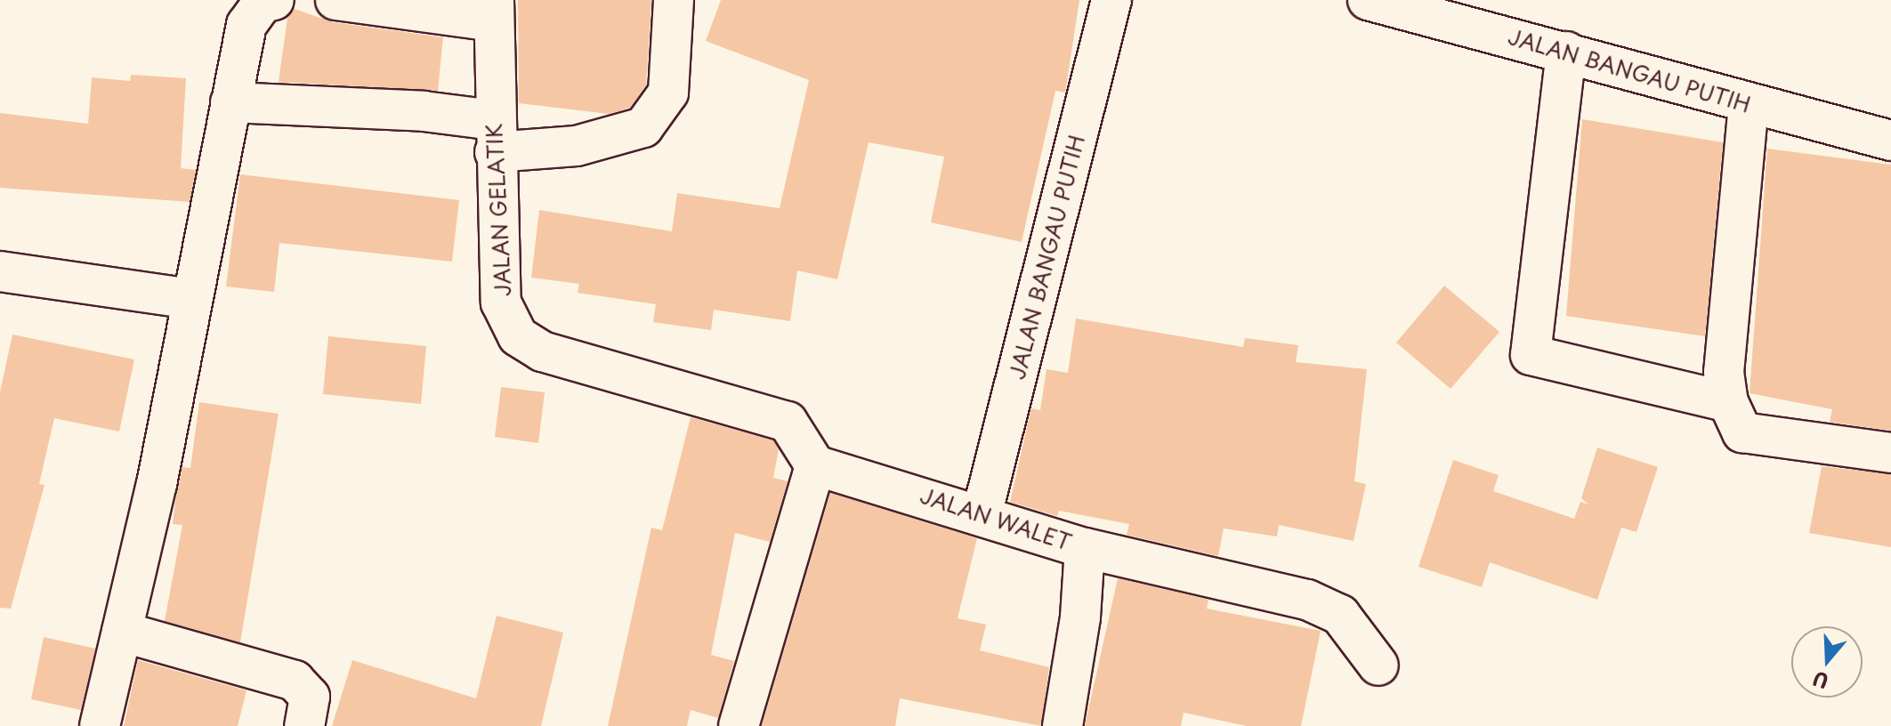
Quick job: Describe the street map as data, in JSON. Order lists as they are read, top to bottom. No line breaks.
{"streets":{"street":["JALAN BANGAU PUTIH","JALAN GELATIK","JALAN WALET"]},"crossings":[["JALAN BANGAU PUTIH","JALAN WALET"],["JALAN GELATIK","JALAN WALET"]],"north":"bottom"}
